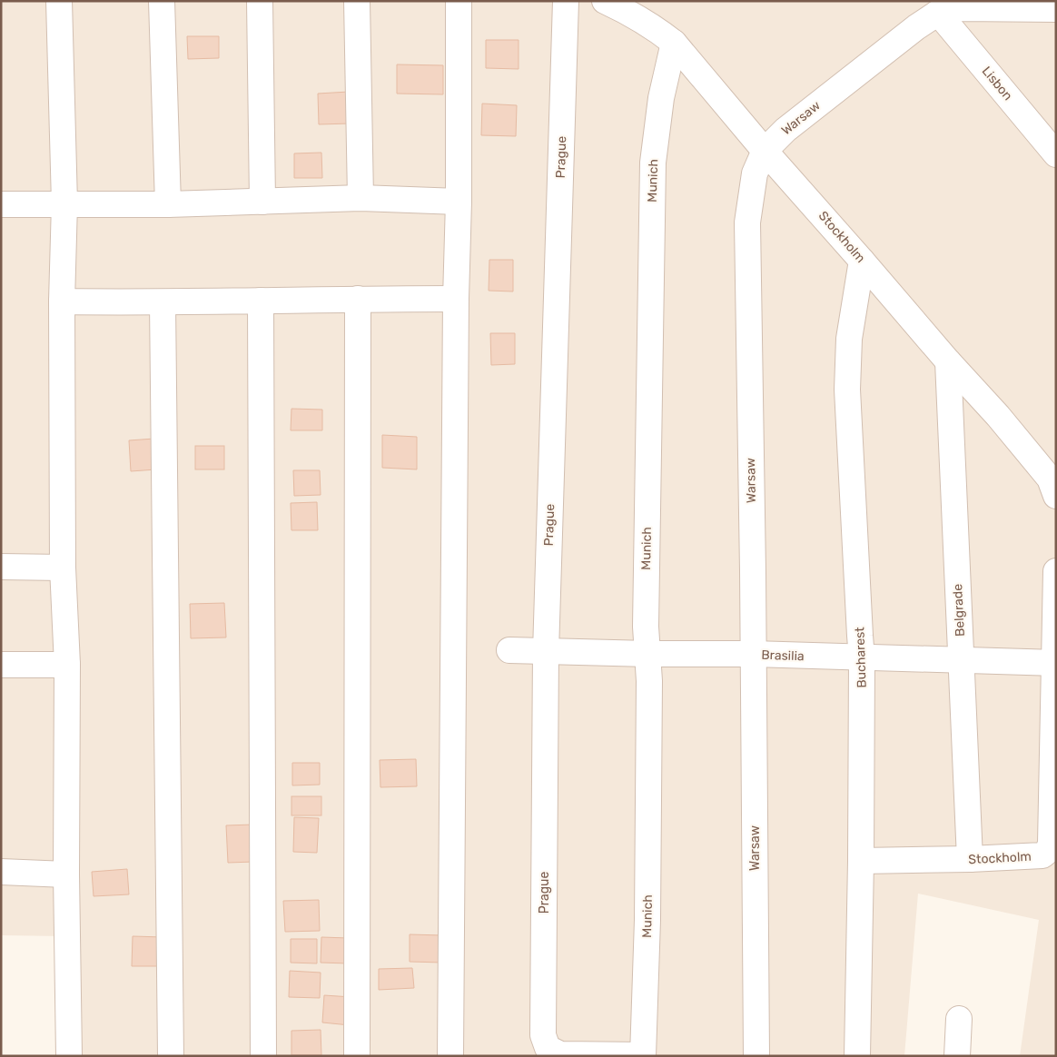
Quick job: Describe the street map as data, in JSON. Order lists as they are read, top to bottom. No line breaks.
{"streets":{"street":["Lisbon","Warsaw","Prague","Munich","Stockholm","Belgrade","Brasilia","Bucharest"]},"crossings":[["Lisbon","Warsaw"],["Warsaw","Stockholm"],["Warsaw","Brasilia"],["Prague","Munich"],["Prague","Brasilia"],["Munich","Stockholm"],["Munich","Brasilia"],["Stockholm","Belgrade"],["Stockholm","Brasilia"],["Stockholm","Bucharest"],["Belgrade","Brasilia"],["Brasilia","Bucharest"]]}
